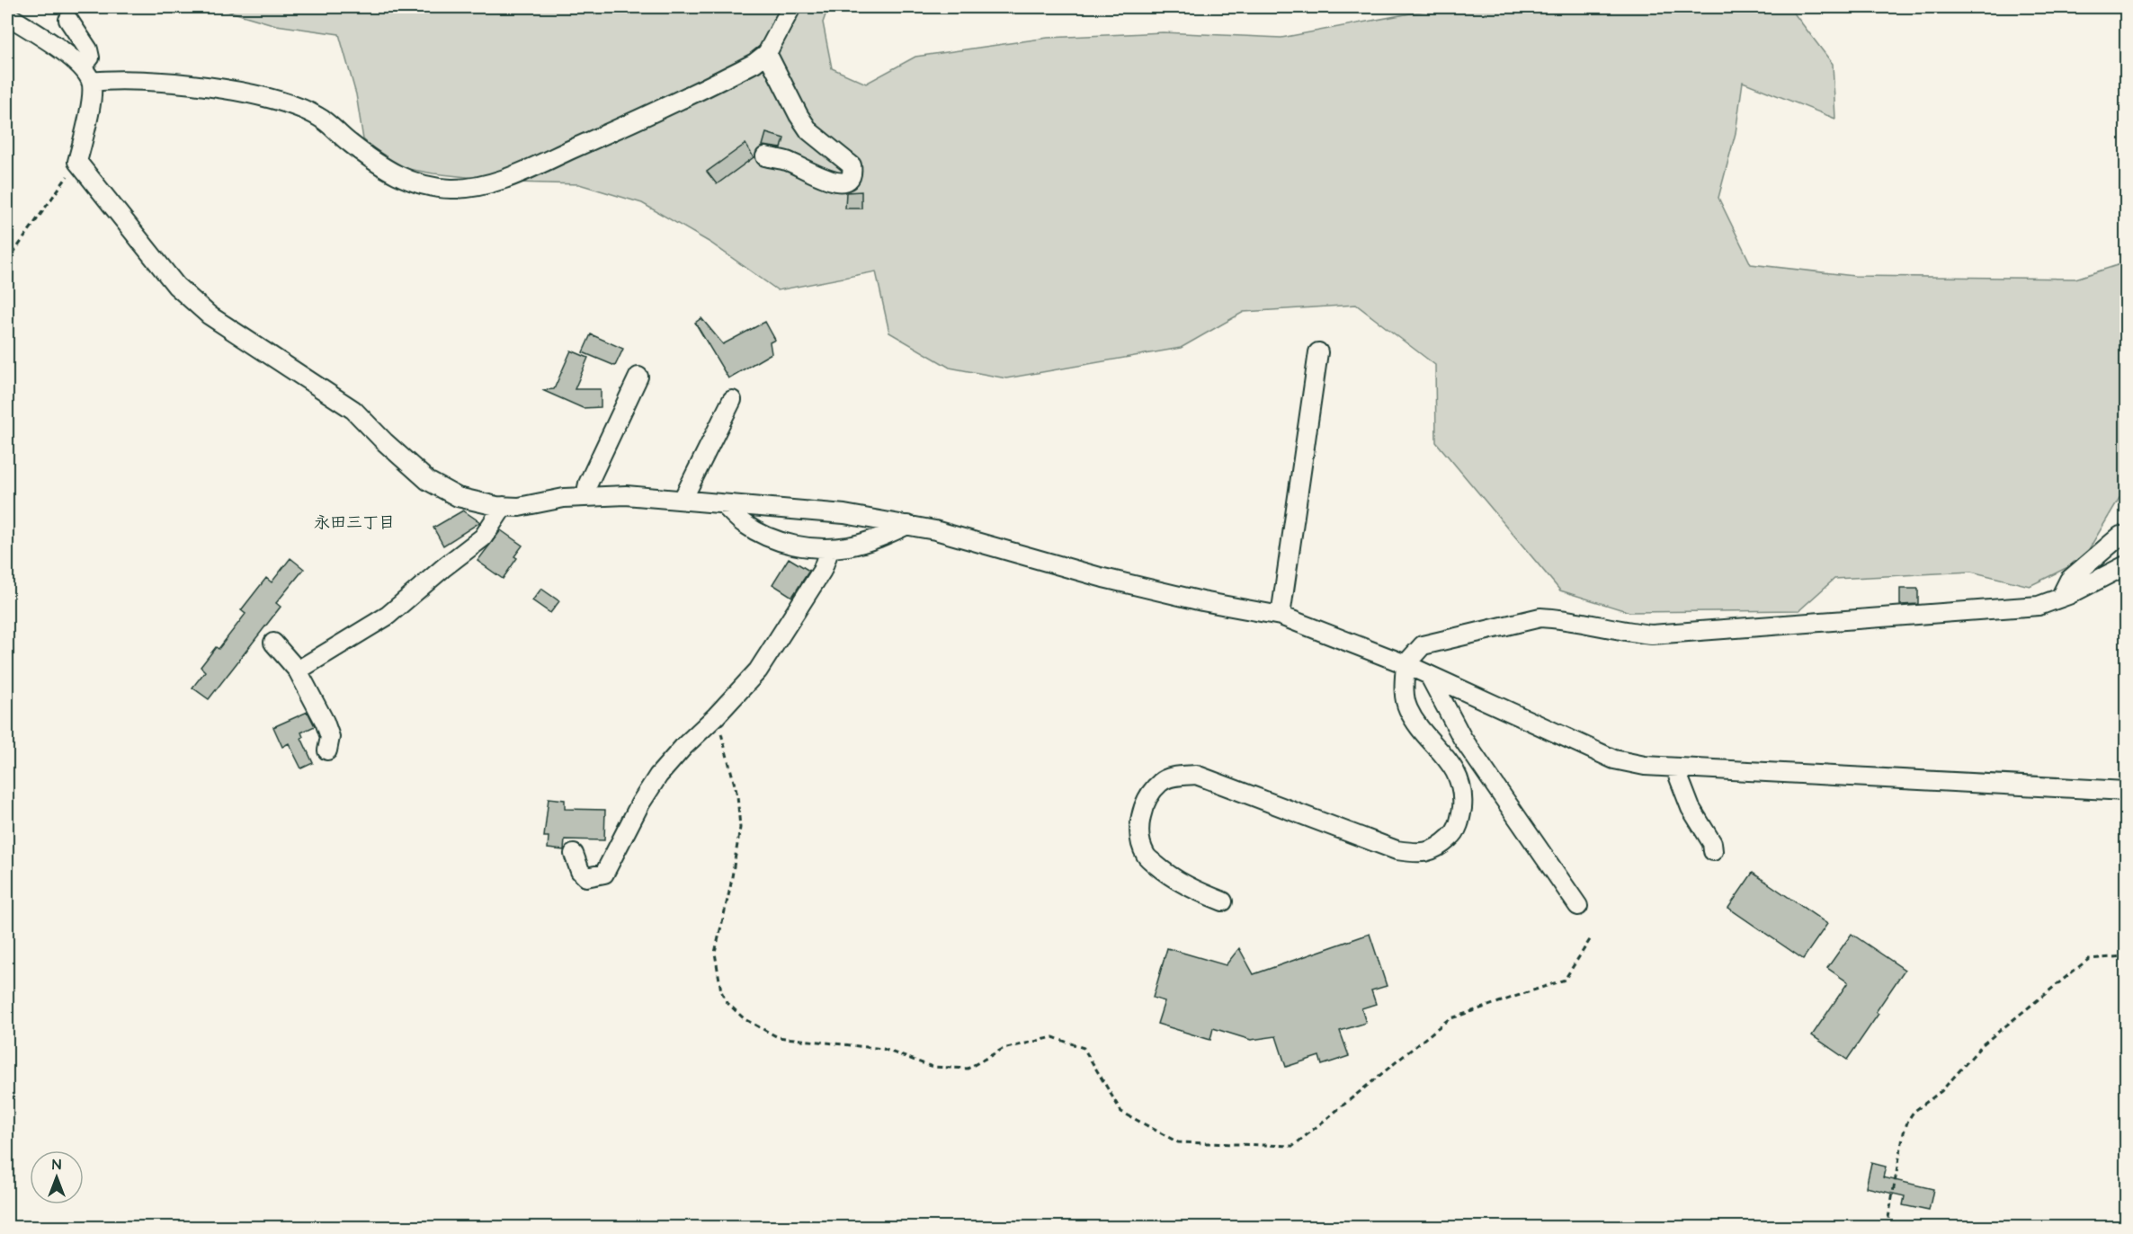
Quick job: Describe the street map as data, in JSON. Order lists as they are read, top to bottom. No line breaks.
{"districts":["永田三丁目"],"north":"top"}
